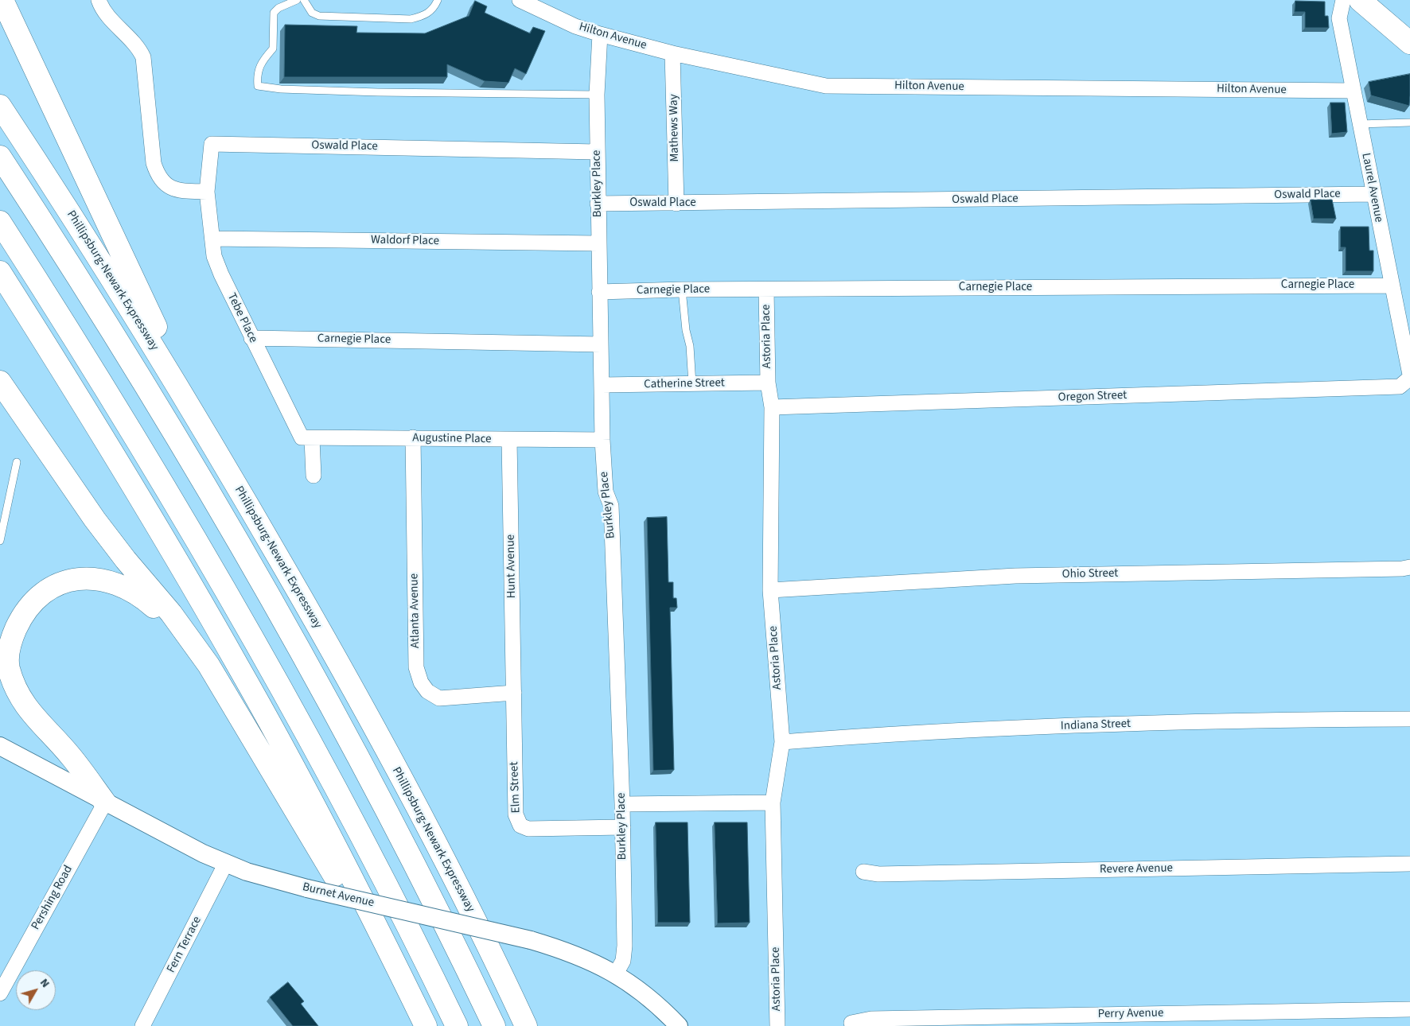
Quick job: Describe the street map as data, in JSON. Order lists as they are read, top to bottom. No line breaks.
{"streets":{"main road":["Phillipsburg-Newark Expressway"],"street":["Hilton Avenue","Mathews Way","Oswald Place","Burkley Place","Laurel Avenue","Waldorf Place","Carnegie Place","Tebe Place","Astoria Place","Catherine Street","Oregon Street","Augustine Place","Hunt Avenue","Ohio Street","Atlanta Avenue","Indiana Street","Elm Street","Revere Avenue","Burnet Avenue","Pershing Road","Fern Terrace","Perry Avenue"]},"crossings":[["Hilton Avenue","Mathews Way"],["Hilton Avenue","Burkley Place"],["Hilton Avenue","Laurel Avenue"],["Mathews Way","Oswald Place"],["Oswald Place","Burkley Place"],["Oswald Place","Laurel Avenue"],["Oswald Place","Tebe Place"],["Burkley Place","Waldorf Place"],["Burkley Place","Carnegie Place"],["Burkley Place","Catherine Street"],["Burkley Place","Augustine Place"],["Burkley Place","Elm Street"],["Burkley Place","Burnet Avenue"],["Laurel Avenue","Carnegie Place"],["Waldorf Place","Tebe Place"],["Carnegie Place","Tebe Place"],["Carnegie Place","Astoria Place"],["Tebe Place","Augustine Place"],["Astoria Place","Catherine Street"],["Astoria Place","Oregon Street"],["Astoria Place","Ohio Street"],["Astoria Place","Indiana Street"],["Augustine Place","Hunt Avenue"],["Augustine Place","Atlanta Avenue"],["Hunt Avenue","Atlanta Avenue"],["Hunt Avenue","Elm Street"],["Atlanta Avenue","Elm Street"],["Burnet Avenue","Pershing Road"],["Burnet Avenue","Fern Terrace"]],"north":"top right"}
